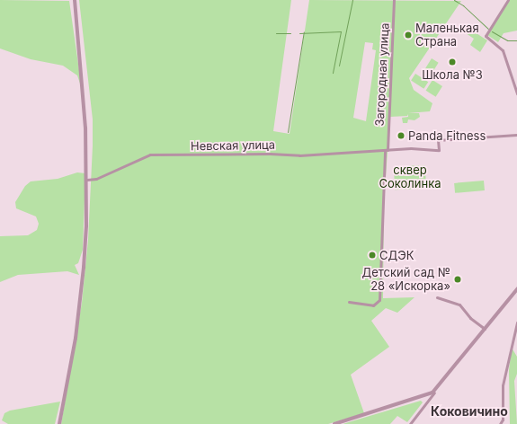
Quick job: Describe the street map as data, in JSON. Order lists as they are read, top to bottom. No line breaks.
{"streets":{"street":["Загородная улица","Невская улица"]},"crossings":[["Загородная улица","Невская улица"]],"districts":["Коковичино"],"parks":["сквер Соколинка"],"places":["Маленькая Страна","Школа №3","Panda Fitness","СДЭК","Детский сад № 28 «Искорка»"]}
